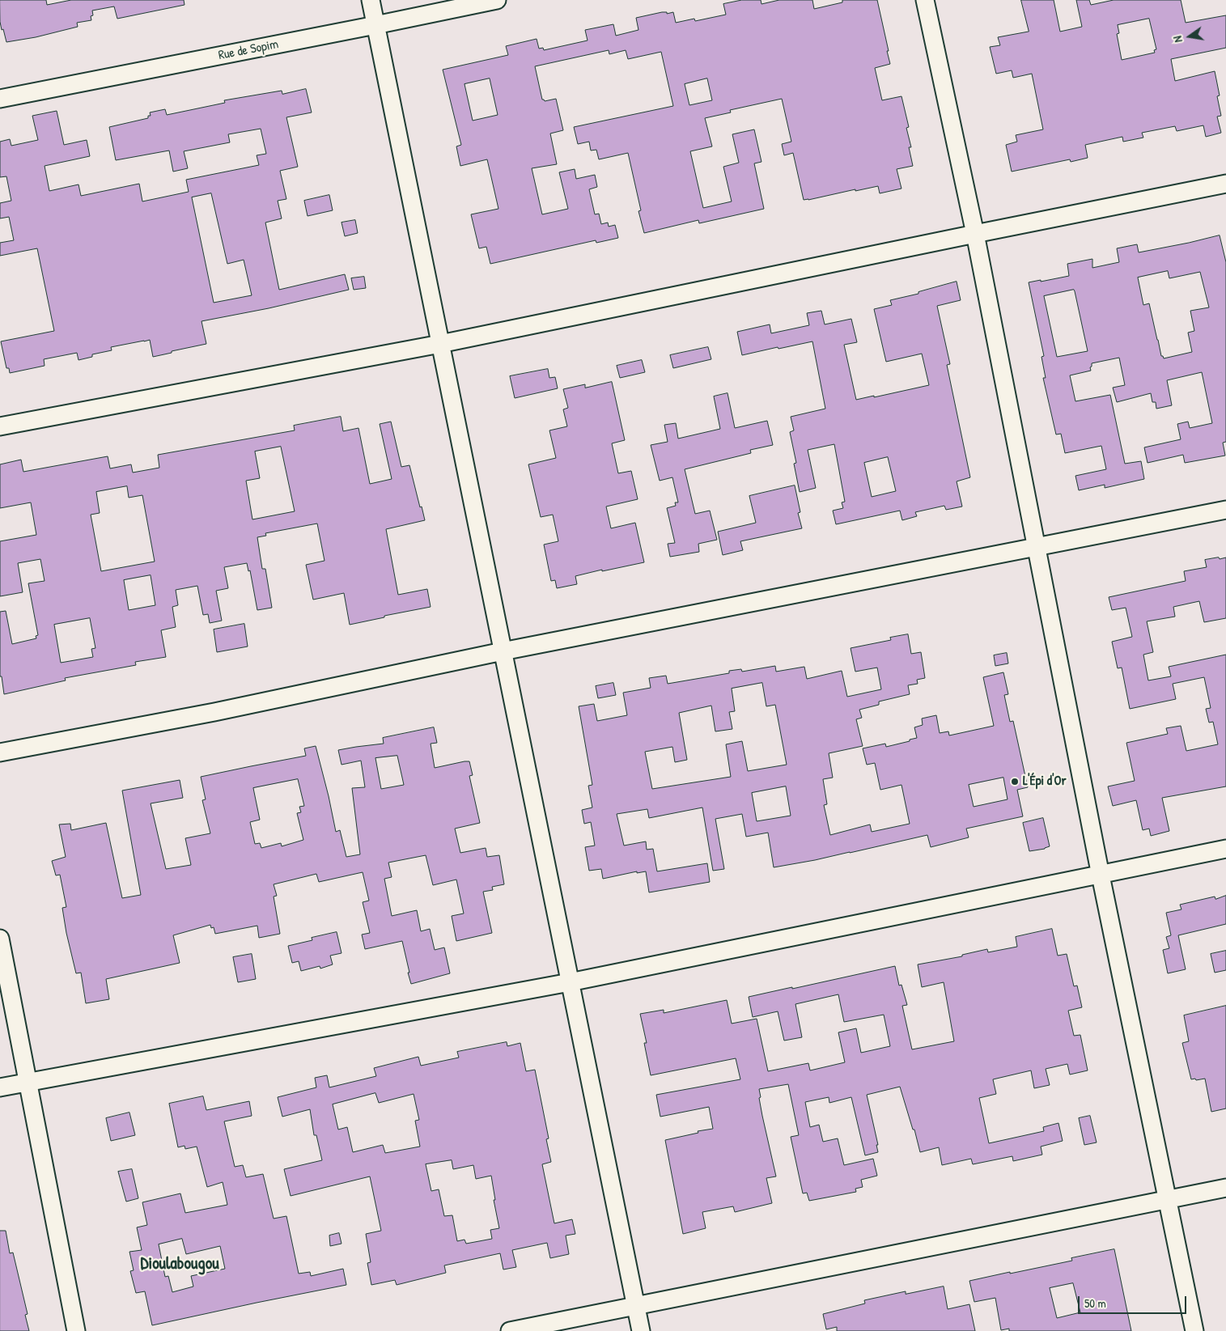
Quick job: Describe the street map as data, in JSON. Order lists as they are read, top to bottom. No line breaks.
{"streets":{"street":["Rue de Sopim"]},"districts":["Dioulabougou"],"places":["L'Épi d'Or"],"scale_bar":"50 m","north":"left"}
